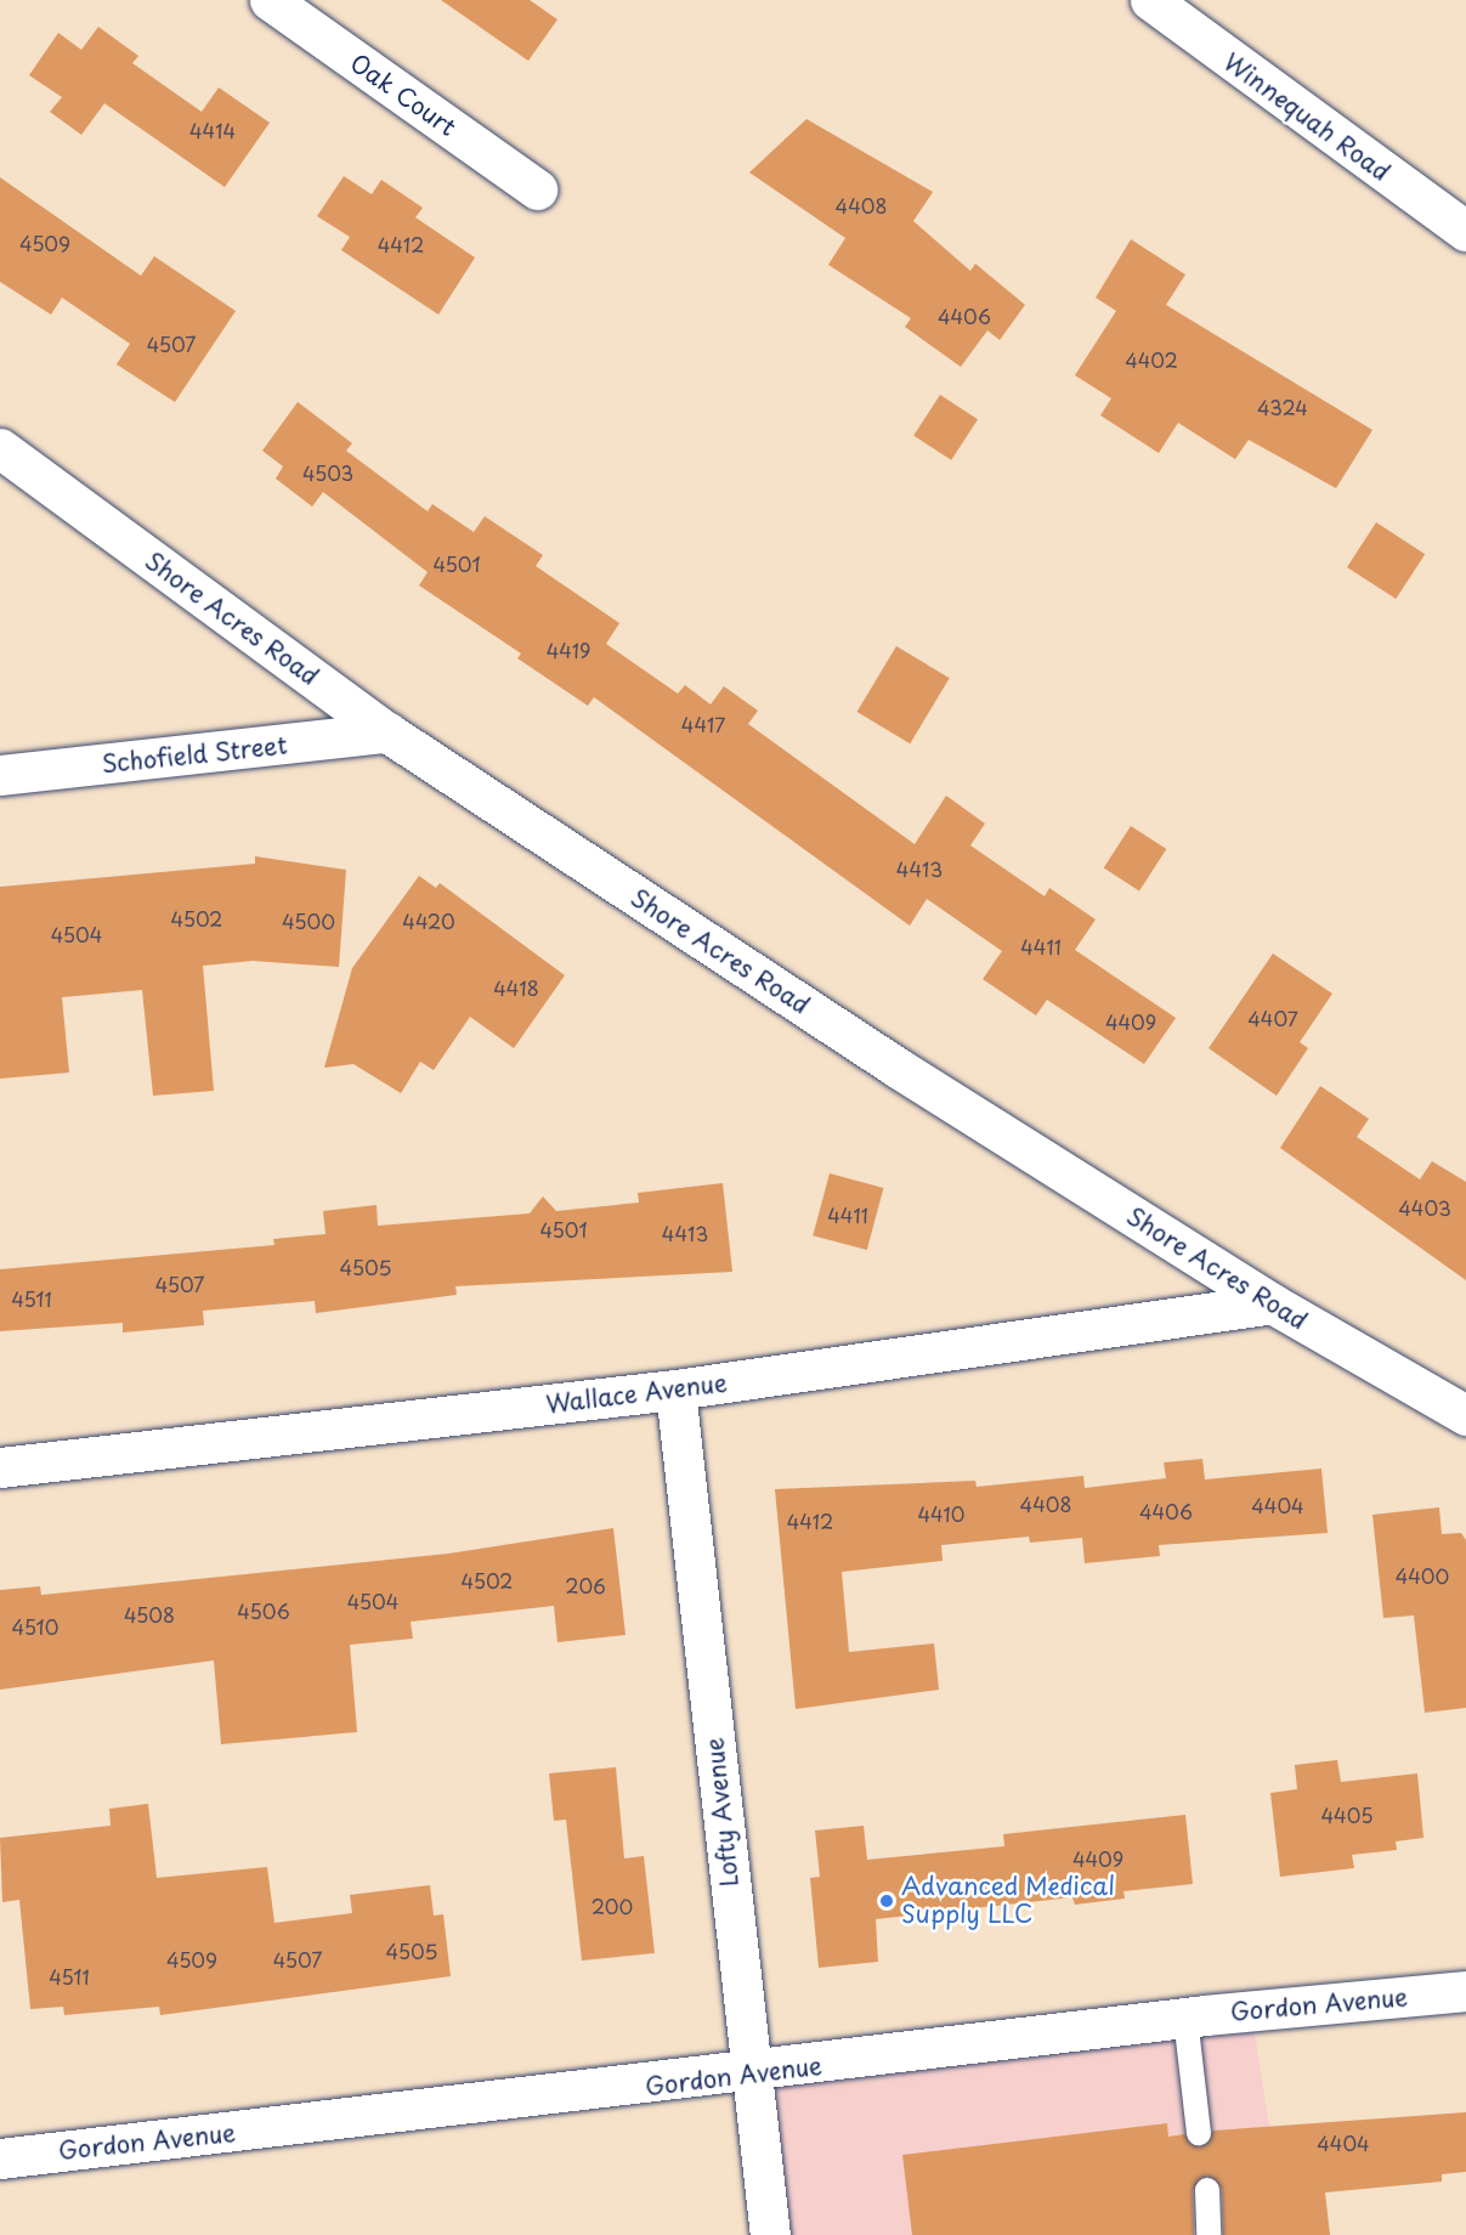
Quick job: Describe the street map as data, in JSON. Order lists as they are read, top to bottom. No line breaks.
{"streets":{"street":["Oak Court","Winnequah Road","Shore Acres Road","Schofield Street","Wallace Avenue","Lofty Avenue","Gordon Avenue"]},"crossings":[["Shore Acres Road","Schofield Street"],["Shore Acres Road","Wallace Avenue"],["Wallace Avenue","Lofty Avenue"],["Lofty Avenue","Gordon Avenue"]],"places":["Advanced Medical Supply LLC"],"house_numbers":["4414","4408","4509","4412","4406","4507","4402","4324","4503","4501","4419","4417","4413","4502","4500","4420","4504","4411","4418","4407","4409","4403","4411","4501","4413","4505","4507","4511","4408","4404","4406","4410","4412","4400","4502","206","4504","4506","4508","4510","4405","4409","200","4505","4509","4507","4511","4404"]}
